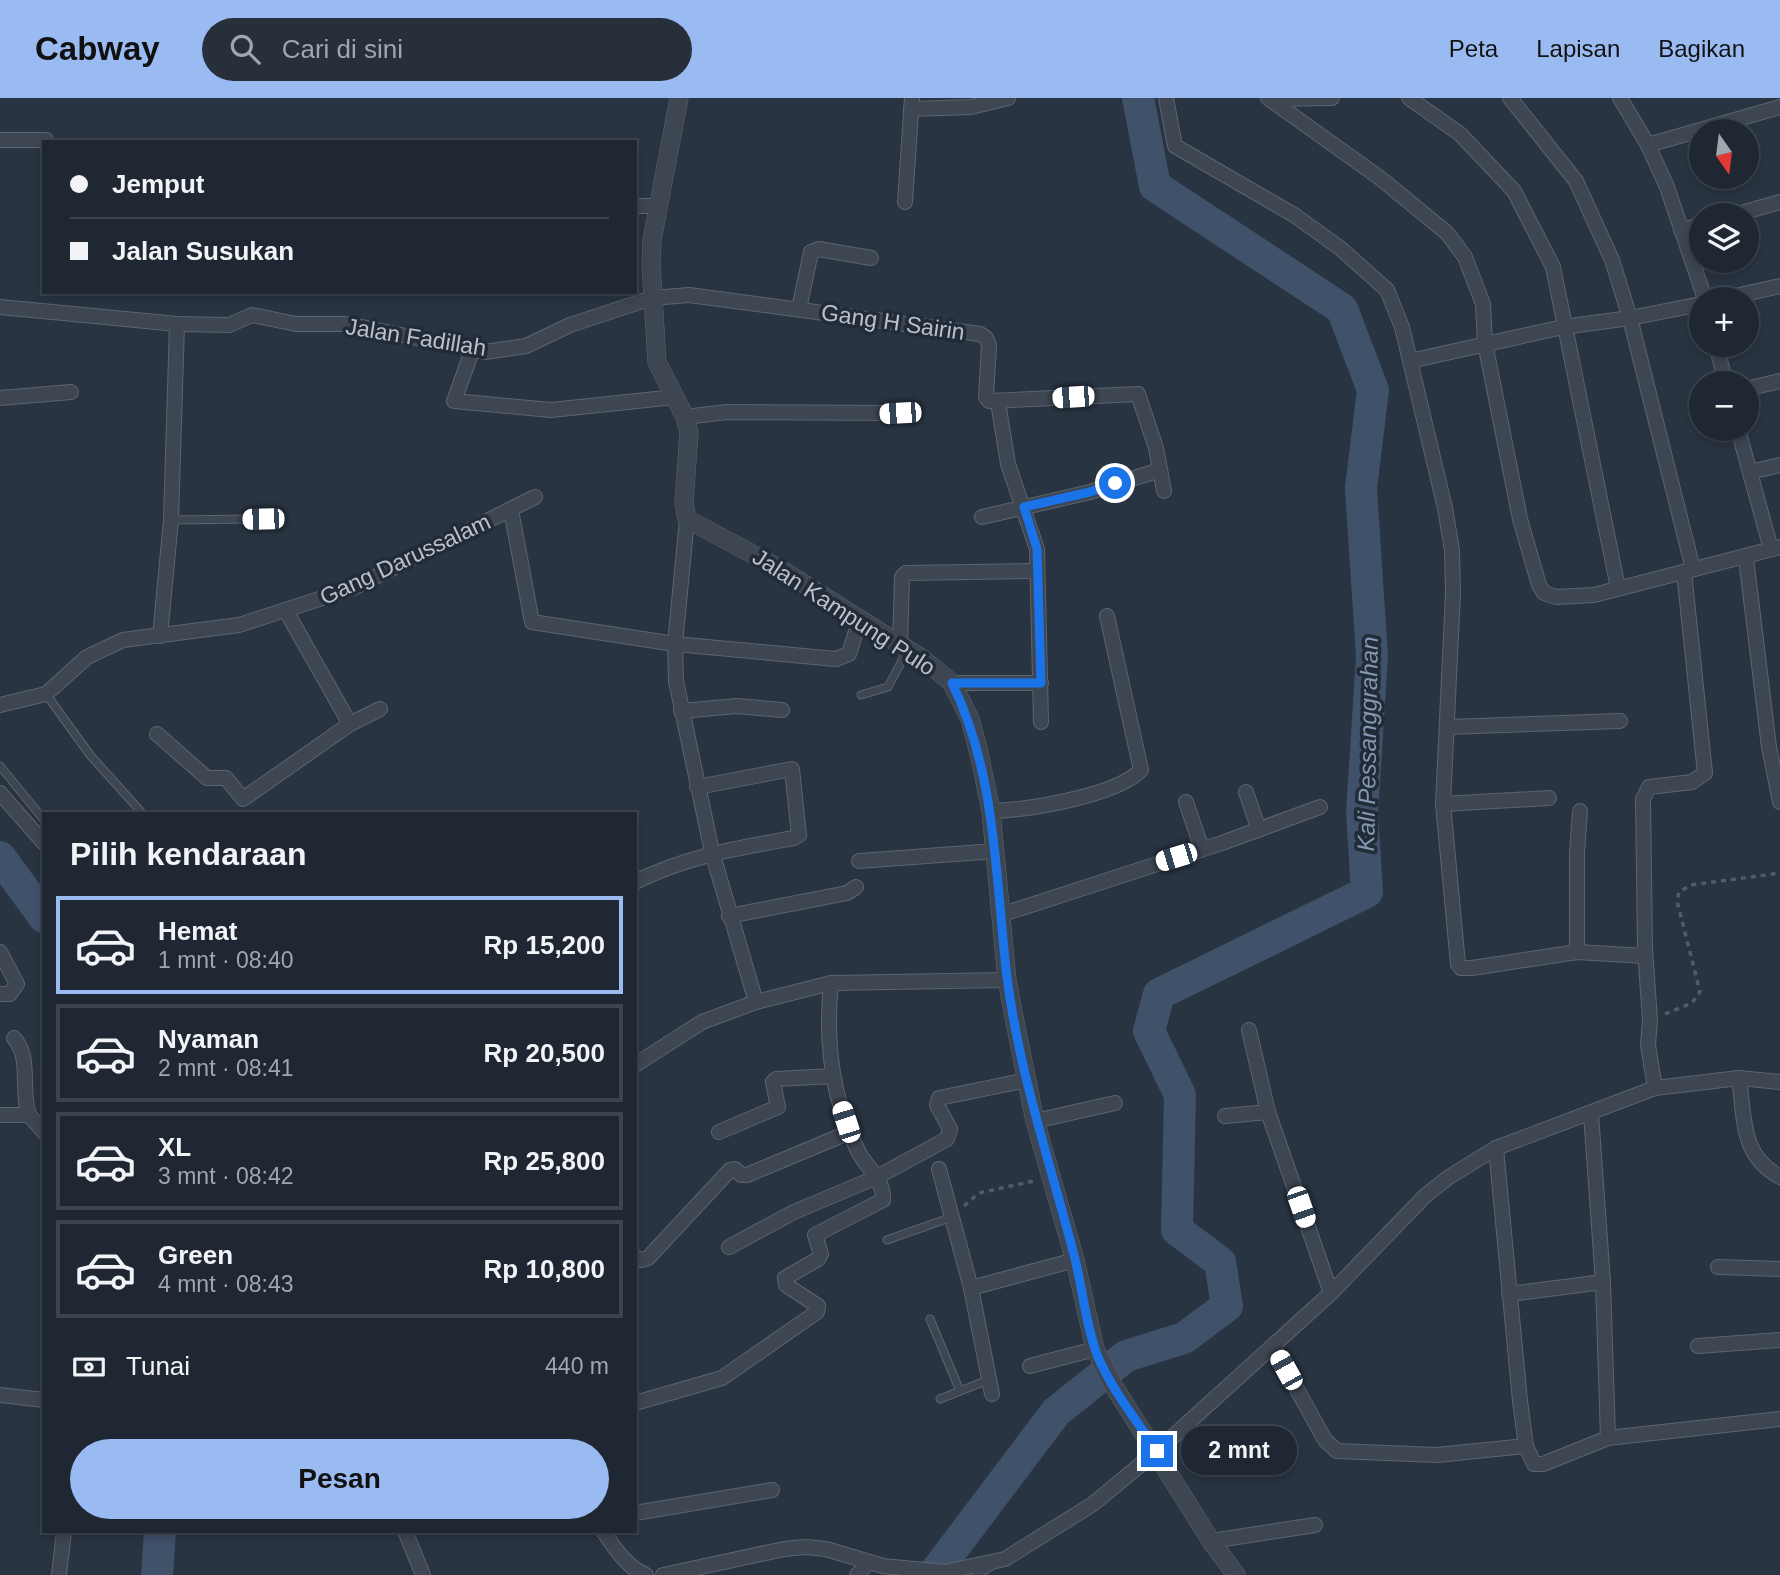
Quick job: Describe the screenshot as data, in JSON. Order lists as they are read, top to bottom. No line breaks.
{"streets":{"street":["Gang H Sairin","Jalan Fadillah","Gang Darussalam","Jalan Kampung Pulo"]},"crossings":[["Gang H Sairin","Jalan Fadillah"]],"water":["Kali Pessanggrahan"],"north":"bottom","page":{"header":"Cabway","search":"Cari di sini","nav":["Peta","Lapisan","Bagikan"],"map_buttons":["+","−"],"banner":["Jemput","Jalan Susukan"],"heading":"Pilih kendaraan","list":[{"name":"Hemat","note":"1 mnt · 08:40","value":"Rp 15,200"},{"name":"Nyaman","note":"2 mnt · 08:41","value":"Rp 20,500"},{"name":"XL","note":"3 mnt · 08:42","value":"Rp 25,800"},{"name":"Green","note":"4 mnt · 08:43","value":"Rp 10,800"}],"pay":["Tunai","440 m"],"buttons":"Pesan","bubble":"2 mnt"}}
